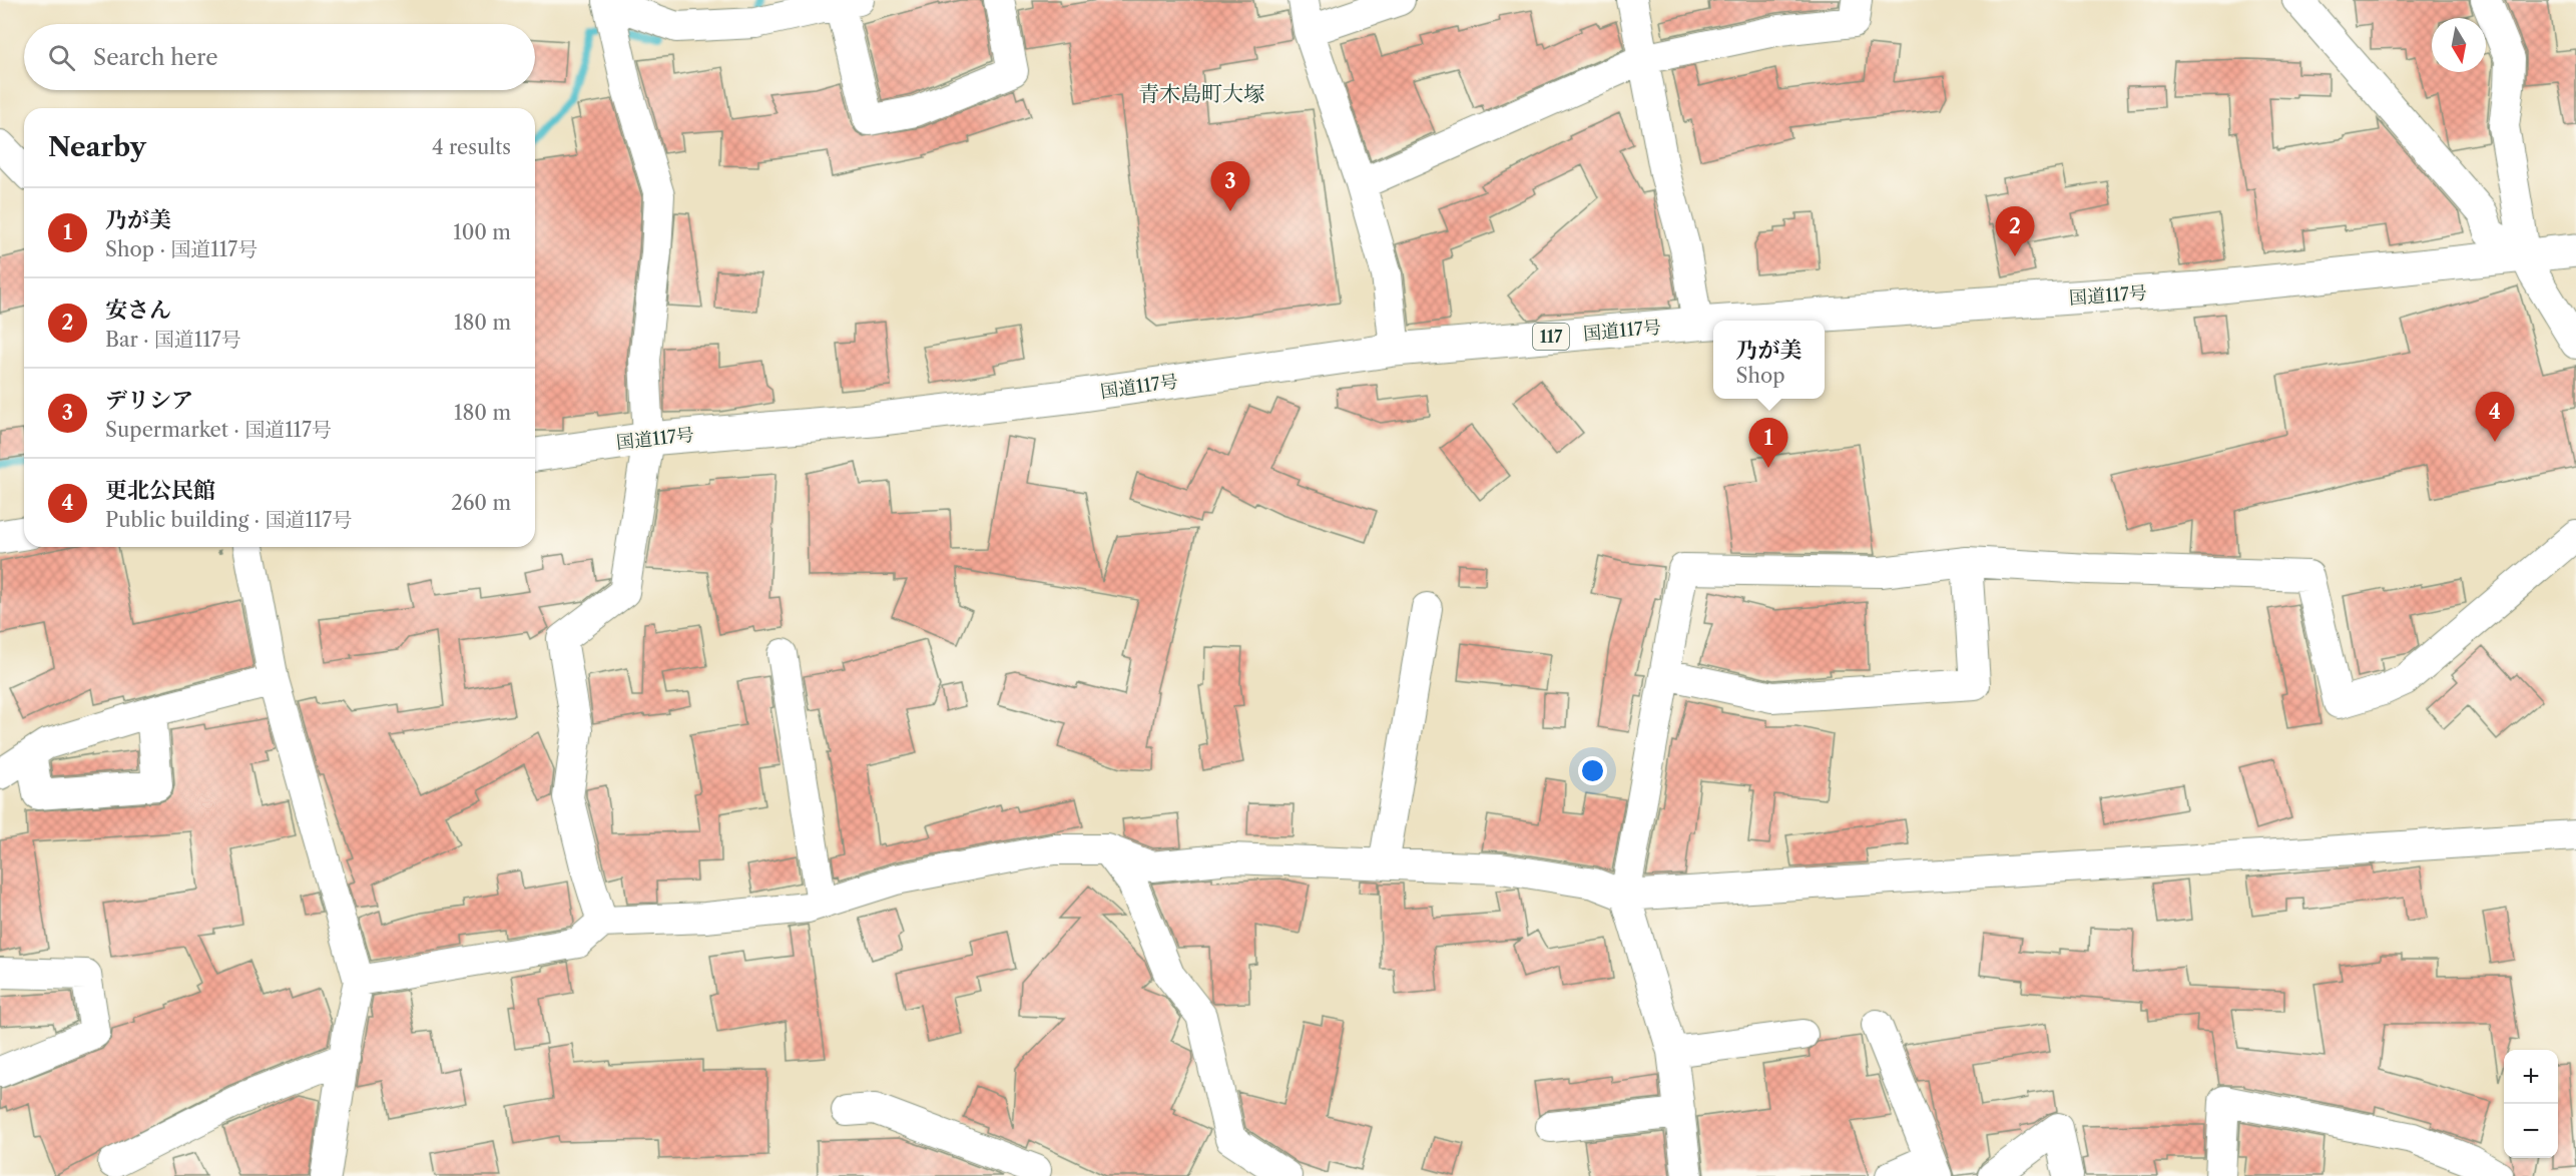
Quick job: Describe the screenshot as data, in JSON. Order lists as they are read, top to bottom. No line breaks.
{"streets":{"highway":["国道117号","117"]},"districts":["青木島町大塚"],"north":"bottom","page":{"search":"Search here","heading":["Nearby","4 results"],"pins":["3","2","4","1"],"list":[{"mark":"1","name":"乃が美","note":"Shop · 国道117号","value":"100 m"},{"mark":"2","name":"安さん","note":"Bar · 国道117号","value":"180 m"},{"mark":"3","name":"デリシア","note":"Supermarket · 国道117号","value":"180 m"},{"mark":"4","name":"更北公民館","note":"Public building · 国道117号","value":"260 m"}],"popup":["乃が美","Shop"],"map_buttons":["+","−"]}}
